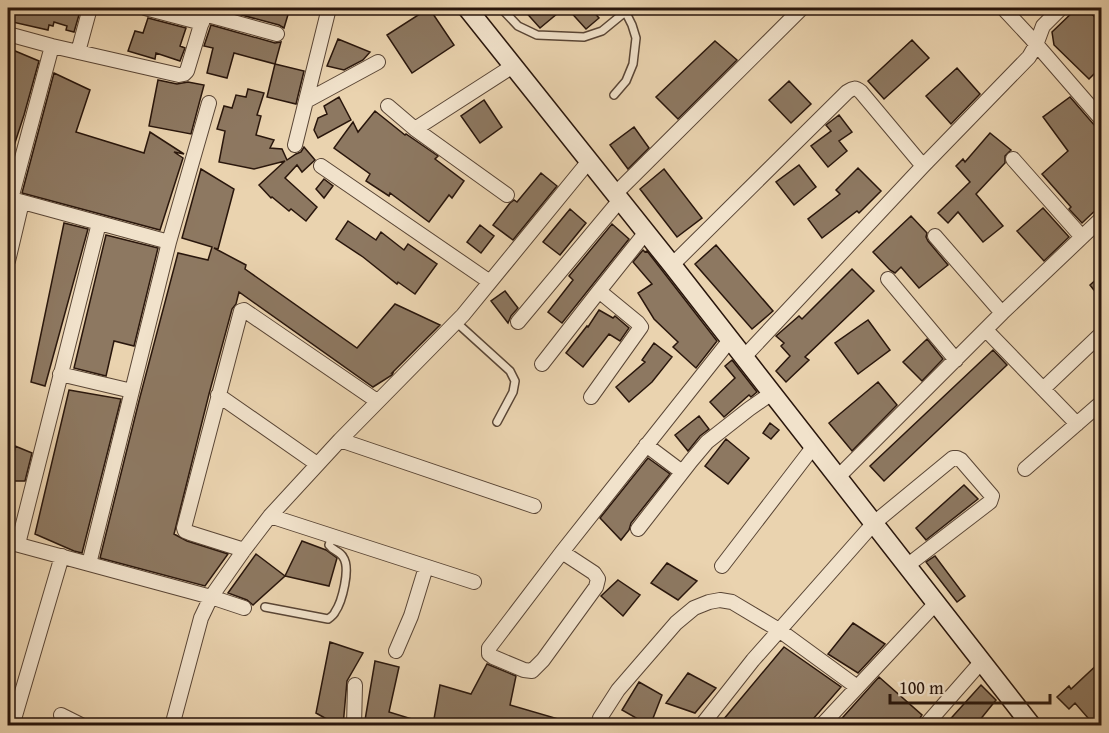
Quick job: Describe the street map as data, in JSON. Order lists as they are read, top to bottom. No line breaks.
{"scale_bar":"100 m"}
